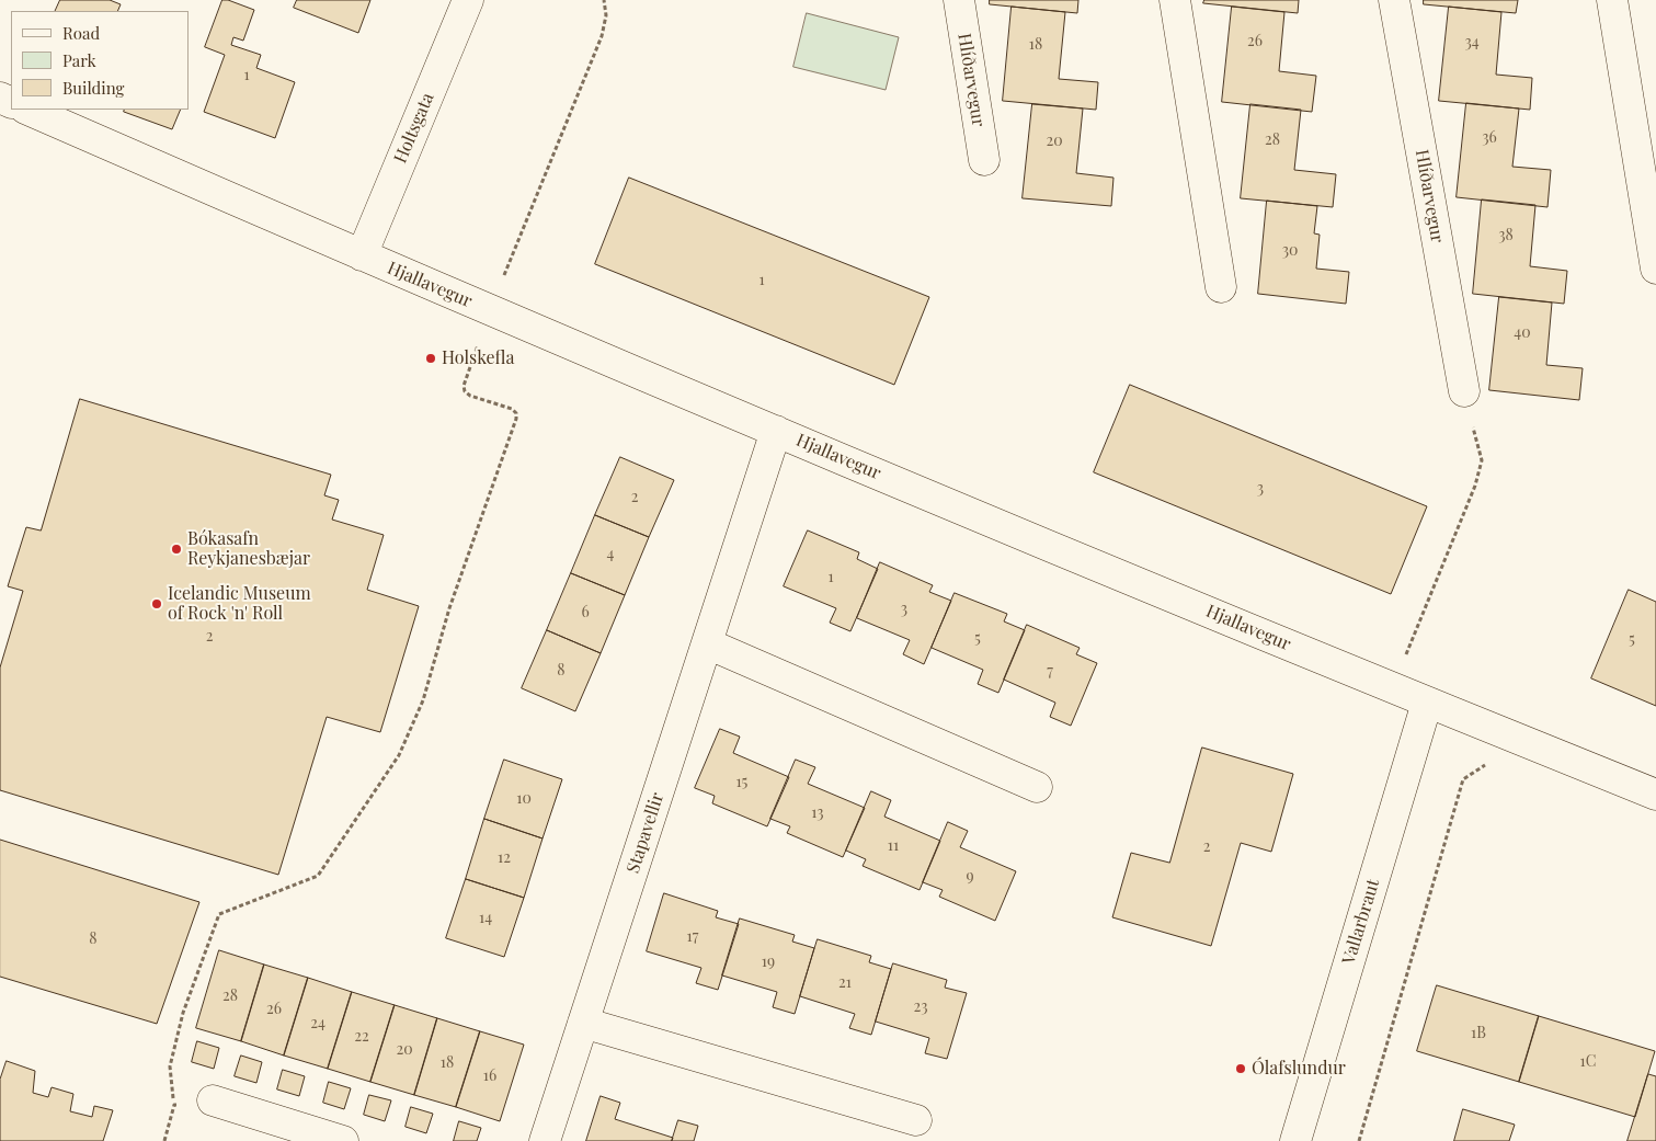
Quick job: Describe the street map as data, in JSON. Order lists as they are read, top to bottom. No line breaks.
{"streets":{"street":["Hlíðarvegur","Holtsgata","Hjallavegur","Stapavellir","Vallarbraut"]},"crossings":[["Holtsgata","Hjallavegur"],["Hjallavegur","Stapavellir"],["Hjallavegur","Vallarbraut"]],"places":["Holskefla","Bókasafn Reykjanesbæjar","Icelandic Museum of Rock 'n' Roll","Ólafslundur"],"house_numbers":["26","34","18","1","36","28","20","38","30","1","40","3","2","4","1","3","6","2","5","5","8","7","15","10","13","11","2","12","9","14","17","8","19","21","28","23","26","24","1B","22","20","1C","18","16"],"legend":["Road","Park","Building"]}
